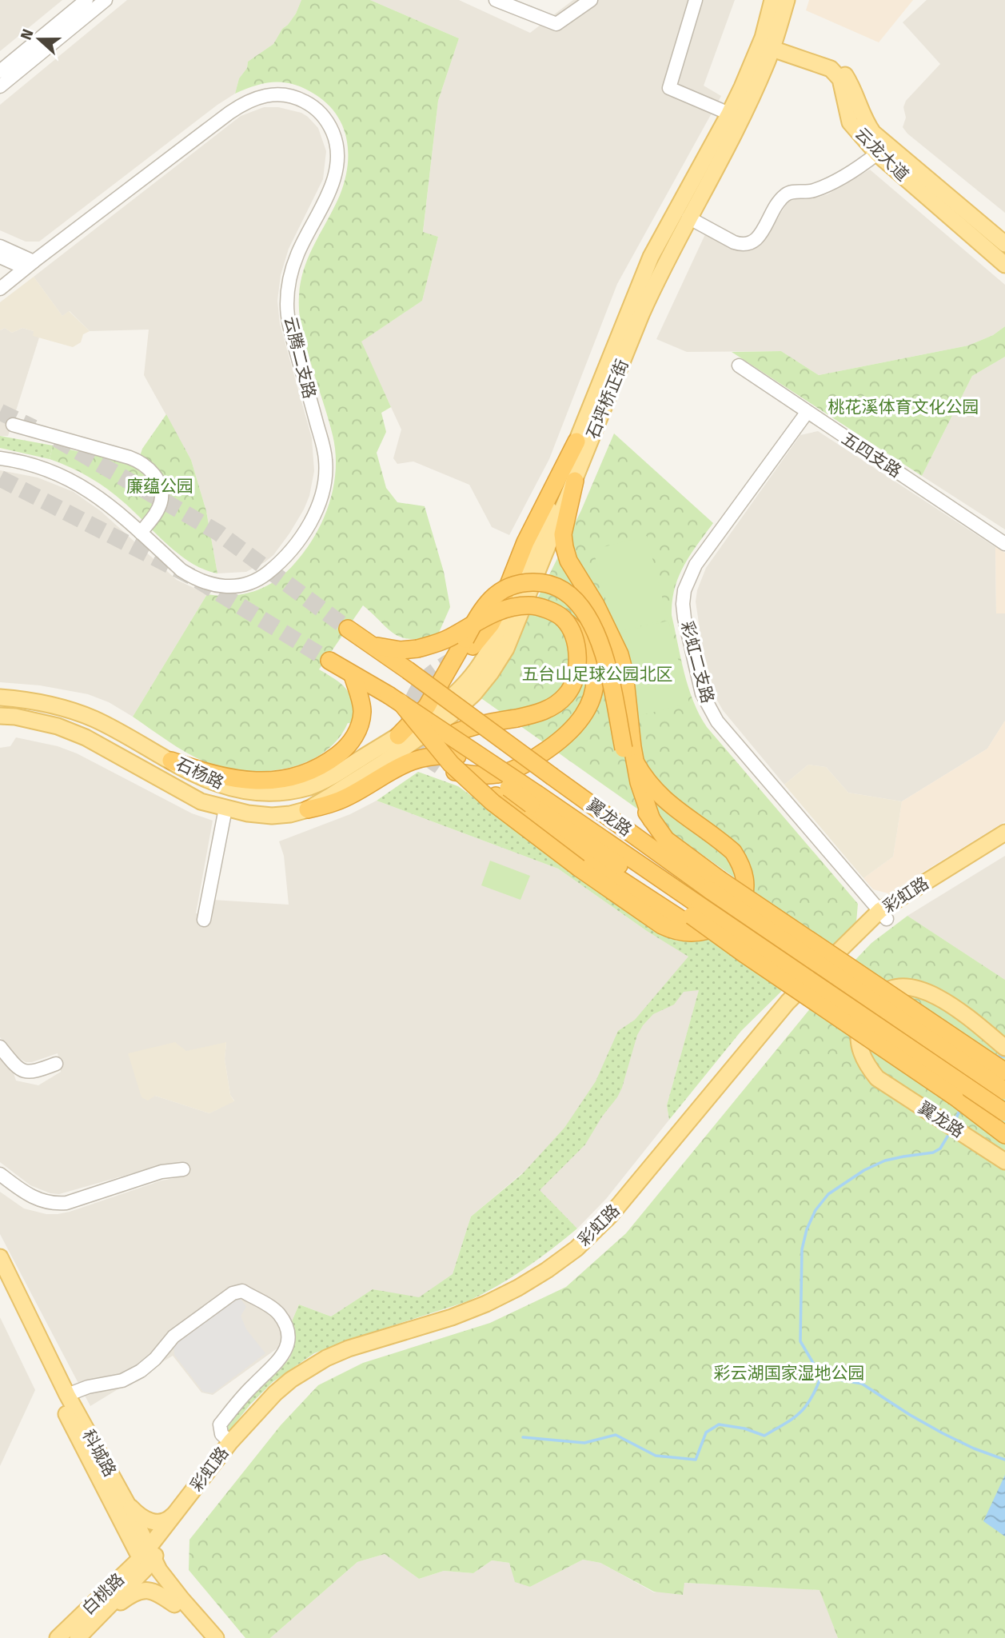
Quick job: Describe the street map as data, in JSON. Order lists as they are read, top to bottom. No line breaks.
{"streets":{"highway":["翼龙路"],"main road":["云龙大道","石坪桥正街","石杨路","彩虹路","科城路","白桃路"],"street":["云腾二支路","五四支路","彩虹二支路"]},"crossings":[["云龙大道","石坪桥正街"],["石坪桥正街","石杨路"],["五四支路","彩虹二支路"],["彩虹二支路","彩虹路"],["彩虹路","科城路"],["彩虹路","白桃路"],["科城路","白桃路"]],"parks":["桃花溪体育文化公园","廉蕴公园","五台山足球公园北区","彩云湖国家湿地公园"],"north":"left"}
